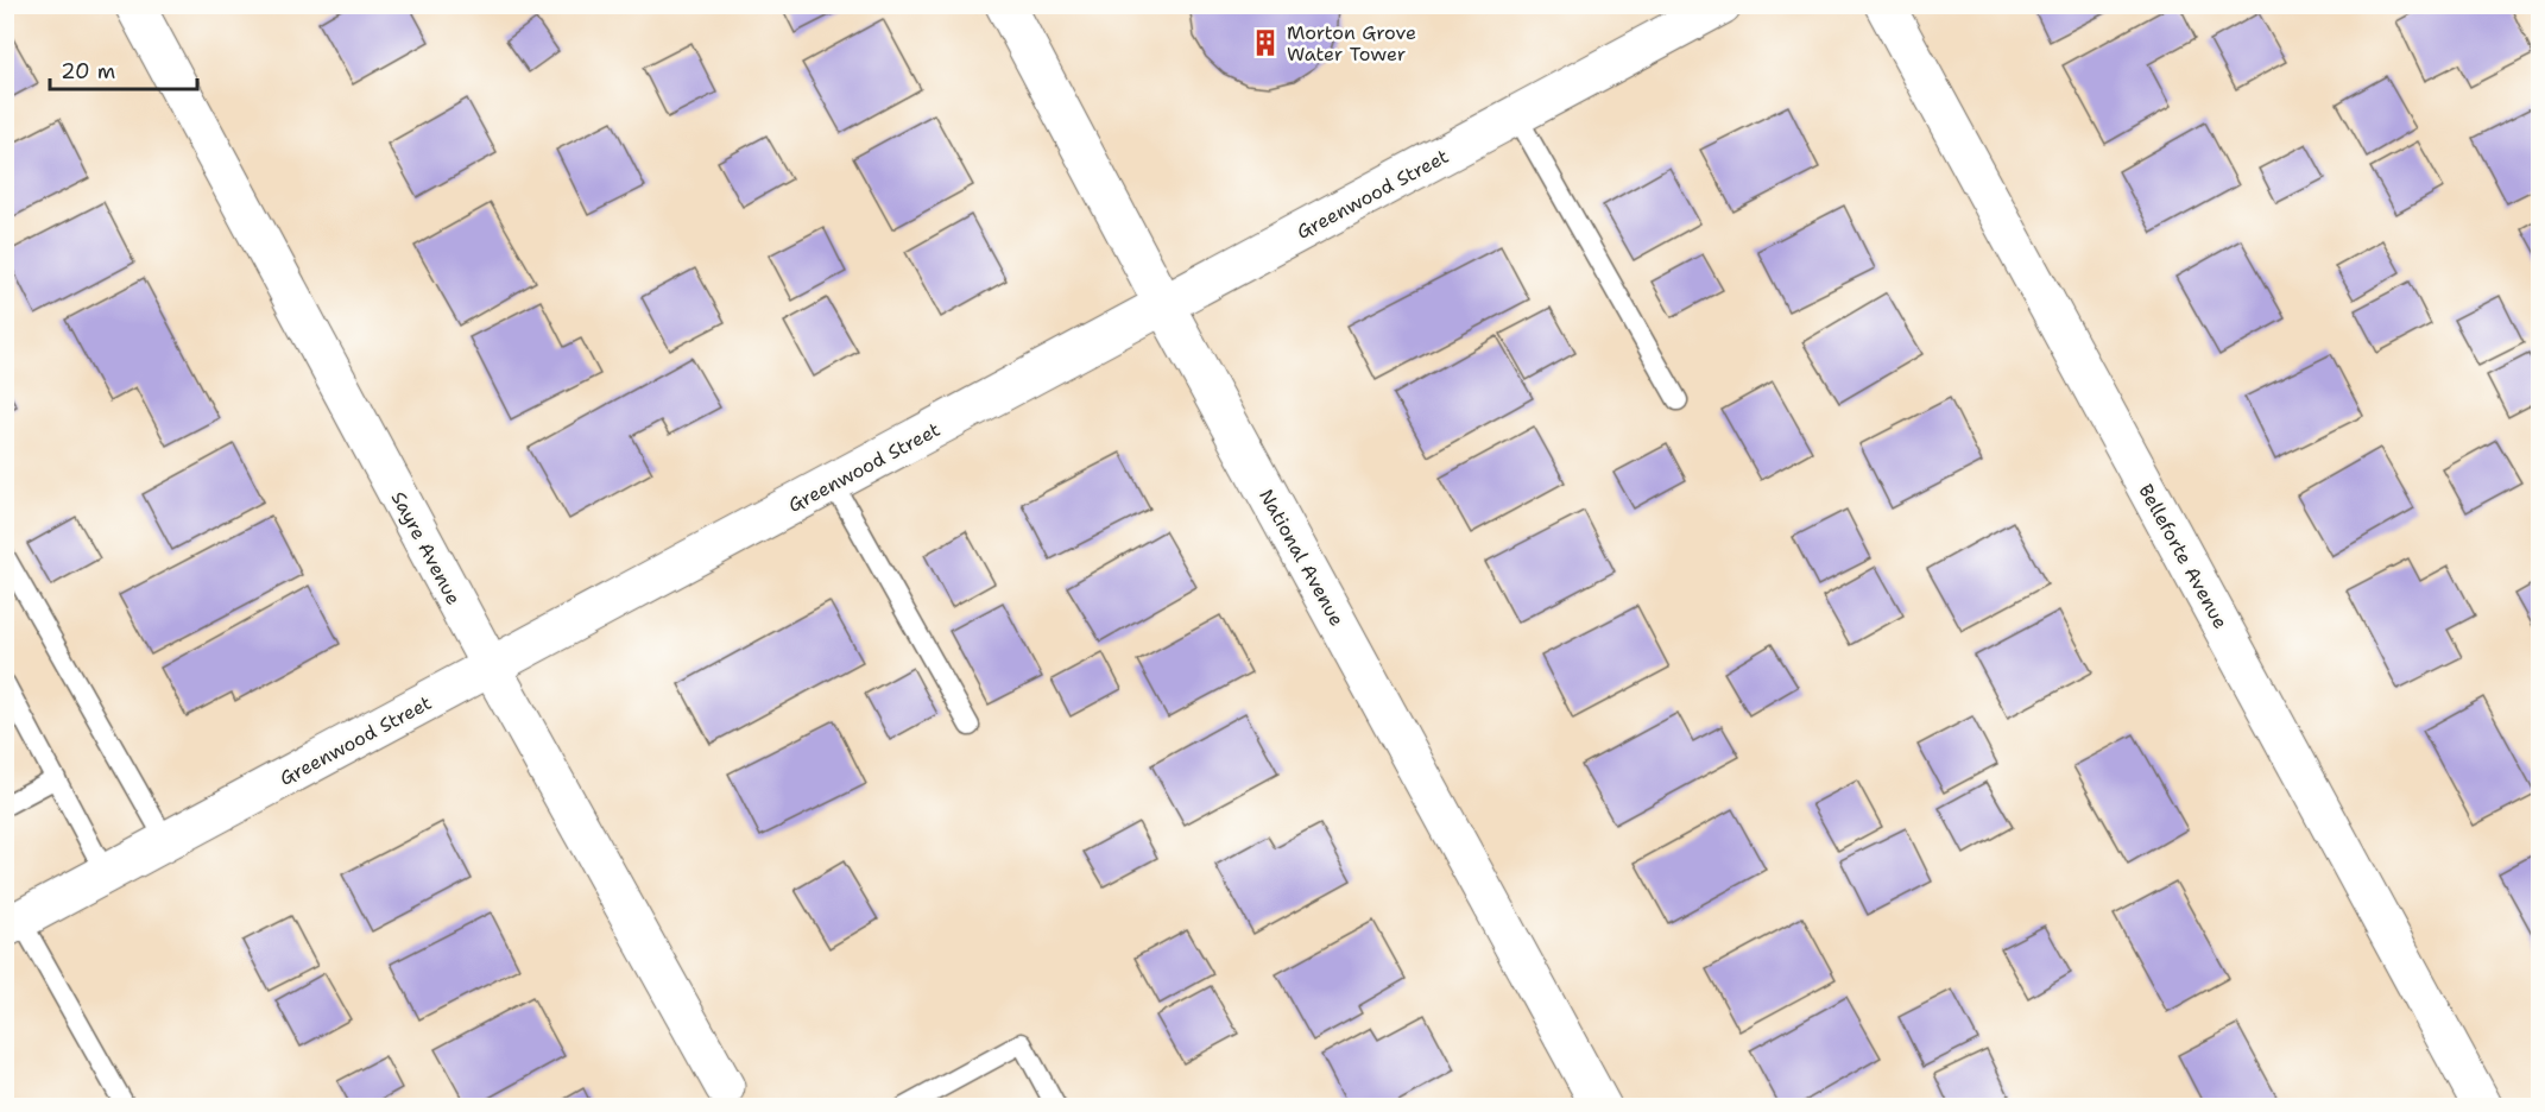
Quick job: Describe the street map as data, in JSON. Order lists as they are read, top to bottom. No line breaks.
{"streets":{"street":["Greenwood Street","Sayre Avenue","Belleforte Avenue","National Avenue"]},"crossings":[["Greenwood Street","Sayre Avenue"],["Greenwood Street","National Avenue"]],"places":{"building":["Morton Grove Water Tower"]},"scale_bar":"20 m"}
